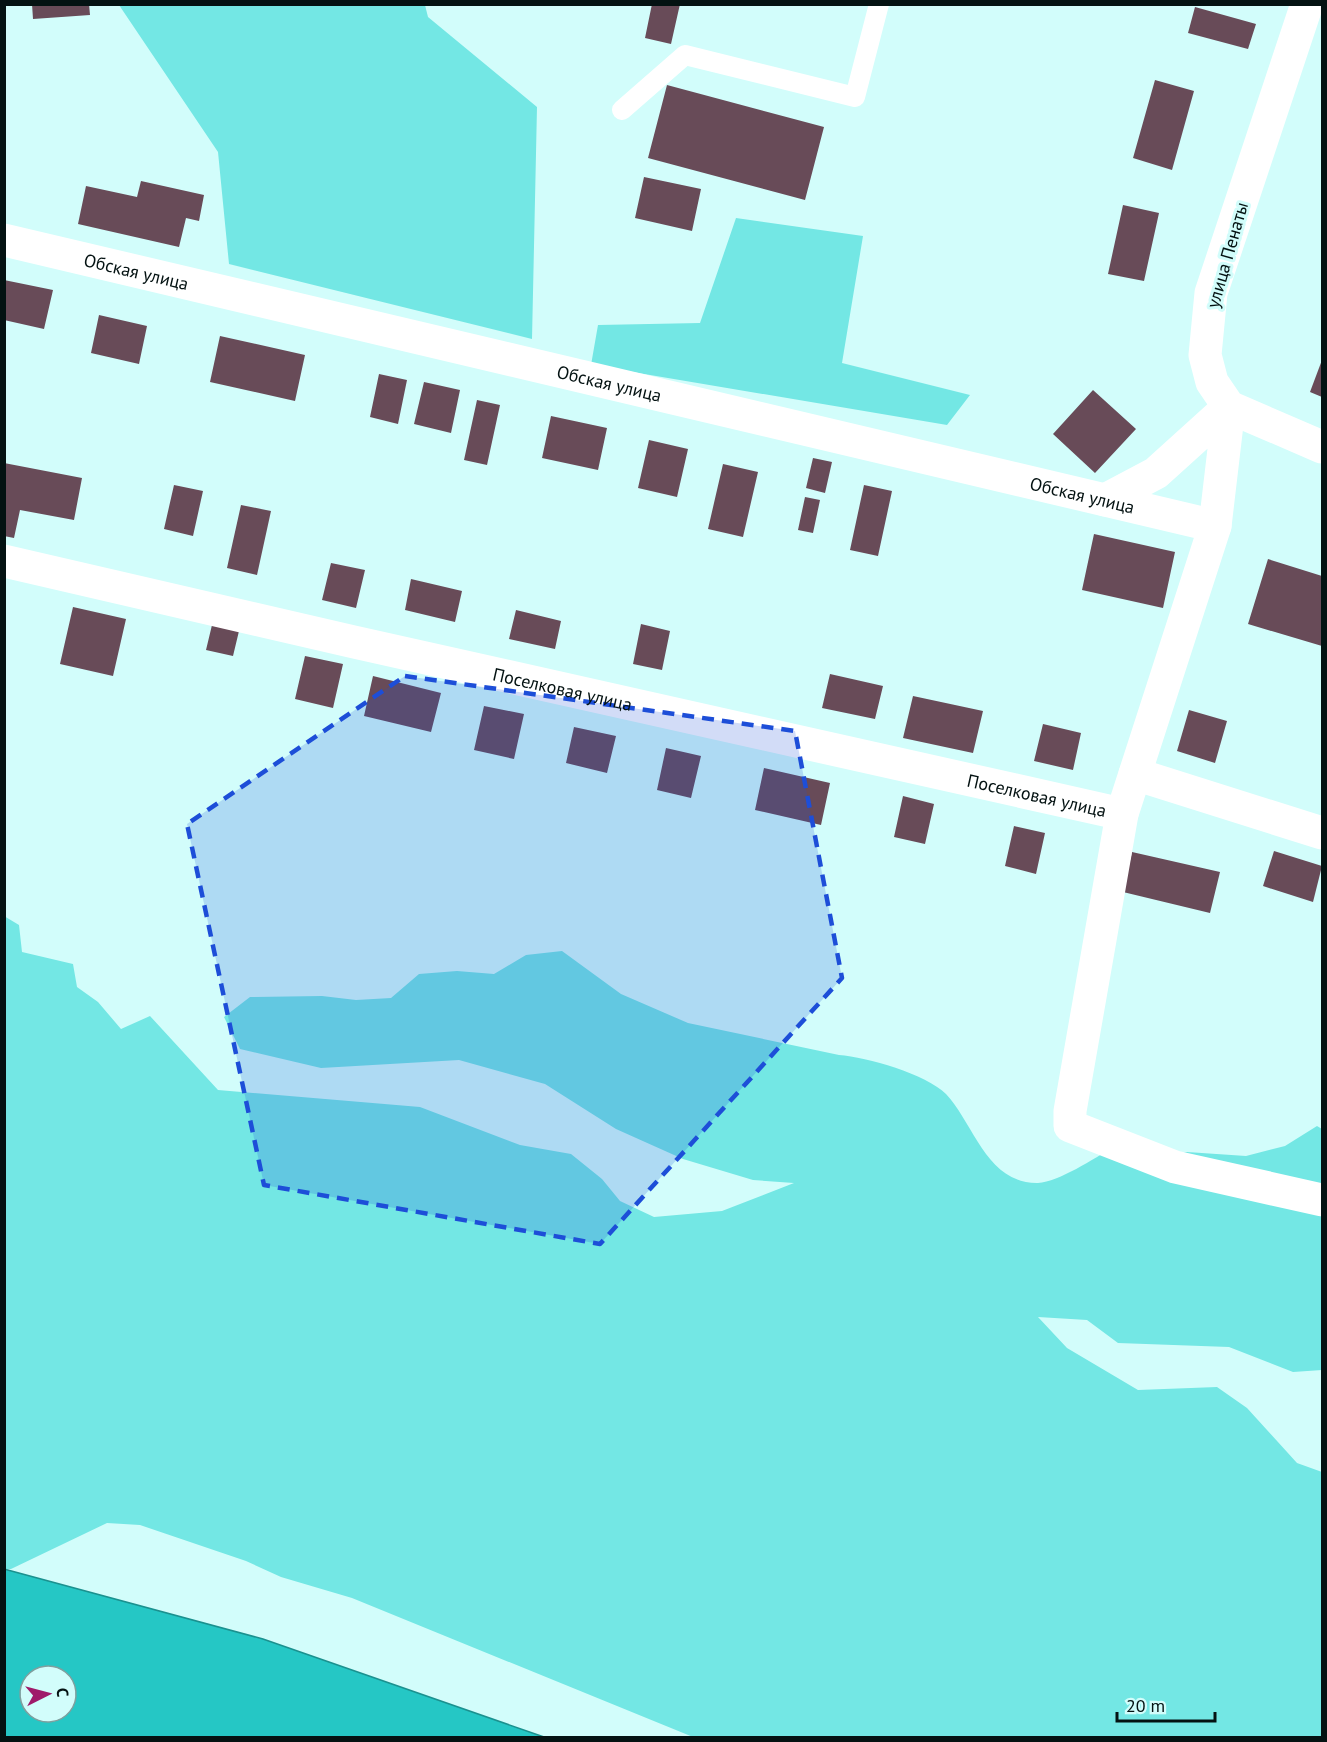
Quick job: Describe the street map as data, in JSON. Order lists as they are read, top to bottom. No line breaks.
{"streets":{"street":["улица Пенаты","Обская улица","Поселковая улица"]},"scale_bar":"20 m","north":"right"}
